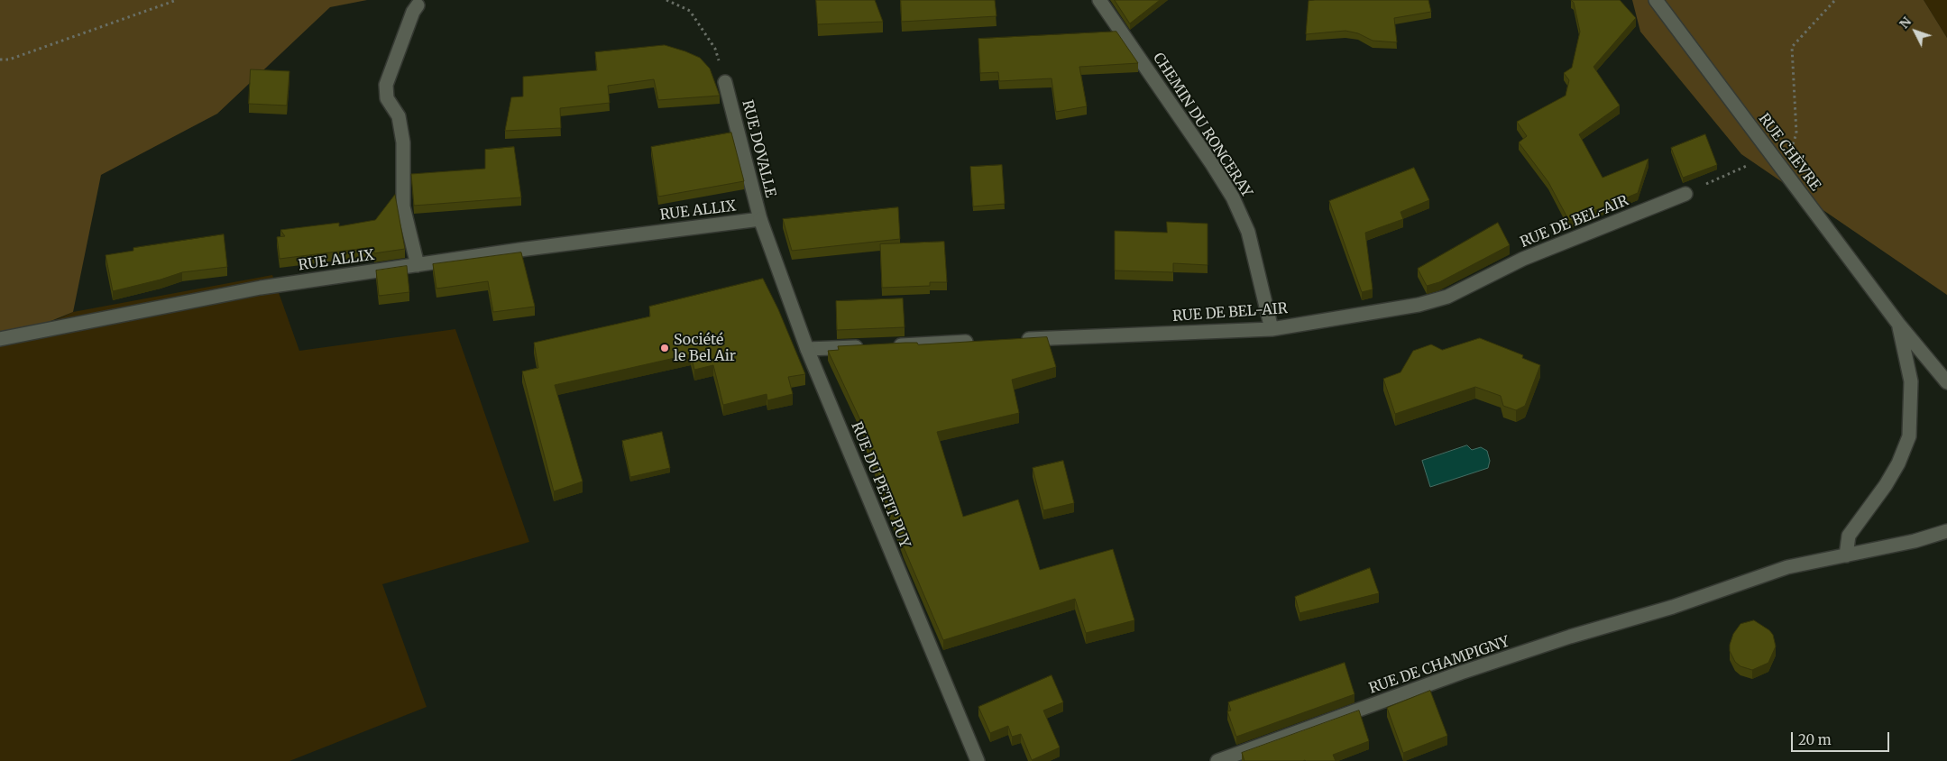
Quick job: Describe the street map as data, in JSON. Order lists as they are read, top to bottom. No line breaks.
{"streets":{"street":["CHEMIN DU RONCERAY","RUE DOVALLE","RUE CHÈVRE","RUE ALLIX","RUE DE BEL-AIR","RUE DU PETIT PUY","RUE DE CHAMPIGNY"]},"crossings":[["CHEMIN DU RONCERAY","RUE DE BEL-AIR"],["RUE DOVALLE","RUE ALLIX"],["RUE DOVALLE","RUE DU PETIT PUY"],["RUE CHÈVRE","RUE DE CHAMPIGNY"],["RUE ALLIX","RUE DU PETIT PUY"]],"places":["Société le Bel Air"],"scale_bar":"20 m","north":"top left"}
